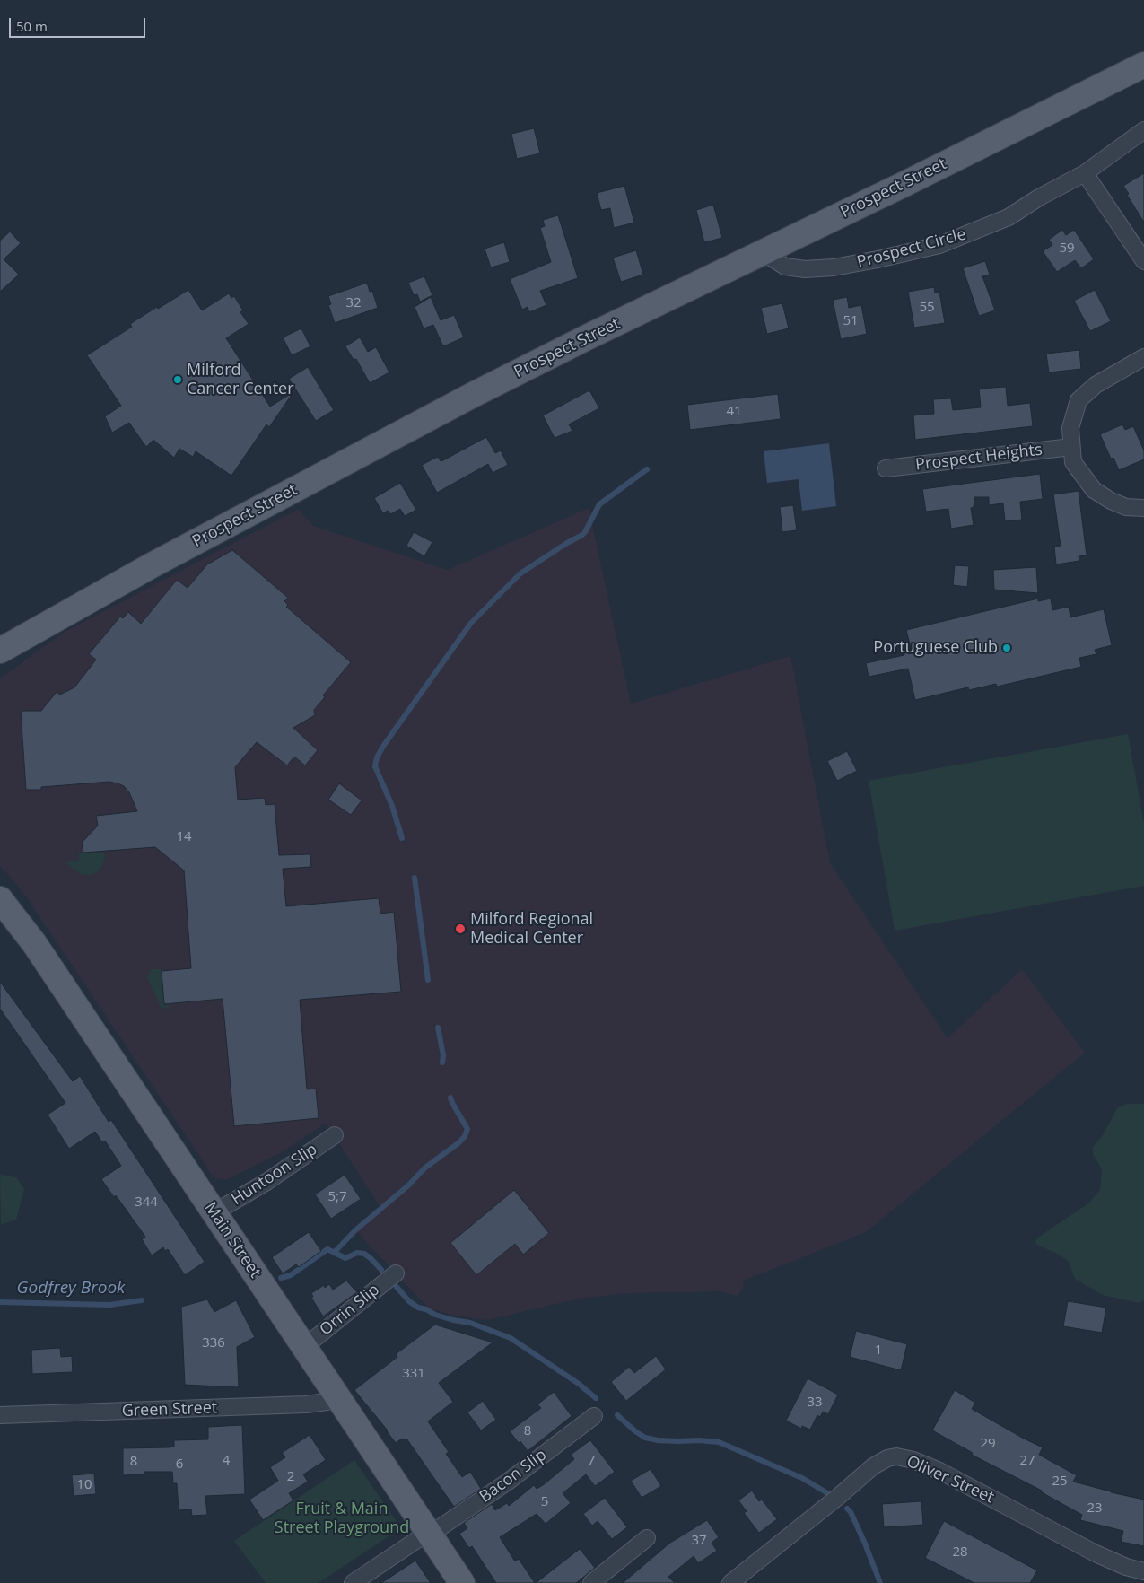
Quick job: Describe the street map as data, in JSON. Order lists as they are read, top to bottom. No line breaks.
{"streets":{"main road":["Prospect Street","Main Street"],"street":["Prospect Circle","Prospect Heights","Huntoon Slip","Orrin Slip","Green Street","Bacon Slip","Oliver Street"]},"crossings":[["Prospect Street","Prospect Circle"],["Huntoon Slip","Main Street"],["Main Street","Orrin Slip"],["Main Street","Green Street"],["Main Street","Bacon Slip"]],"water":["Godfrey Brook"],"parks":["Fruit & Main Street Playground"],"places":["Milford Cancer Center","Portuguese Club","Milford Regional Medical Center"],"house_numbers":["59","32","55","51","41","14","5;7","344","336","1","331","33","8","29","4","7","27","8","6","2","25","10","5","23","37","28"],"scale_bar":"50 m"}
